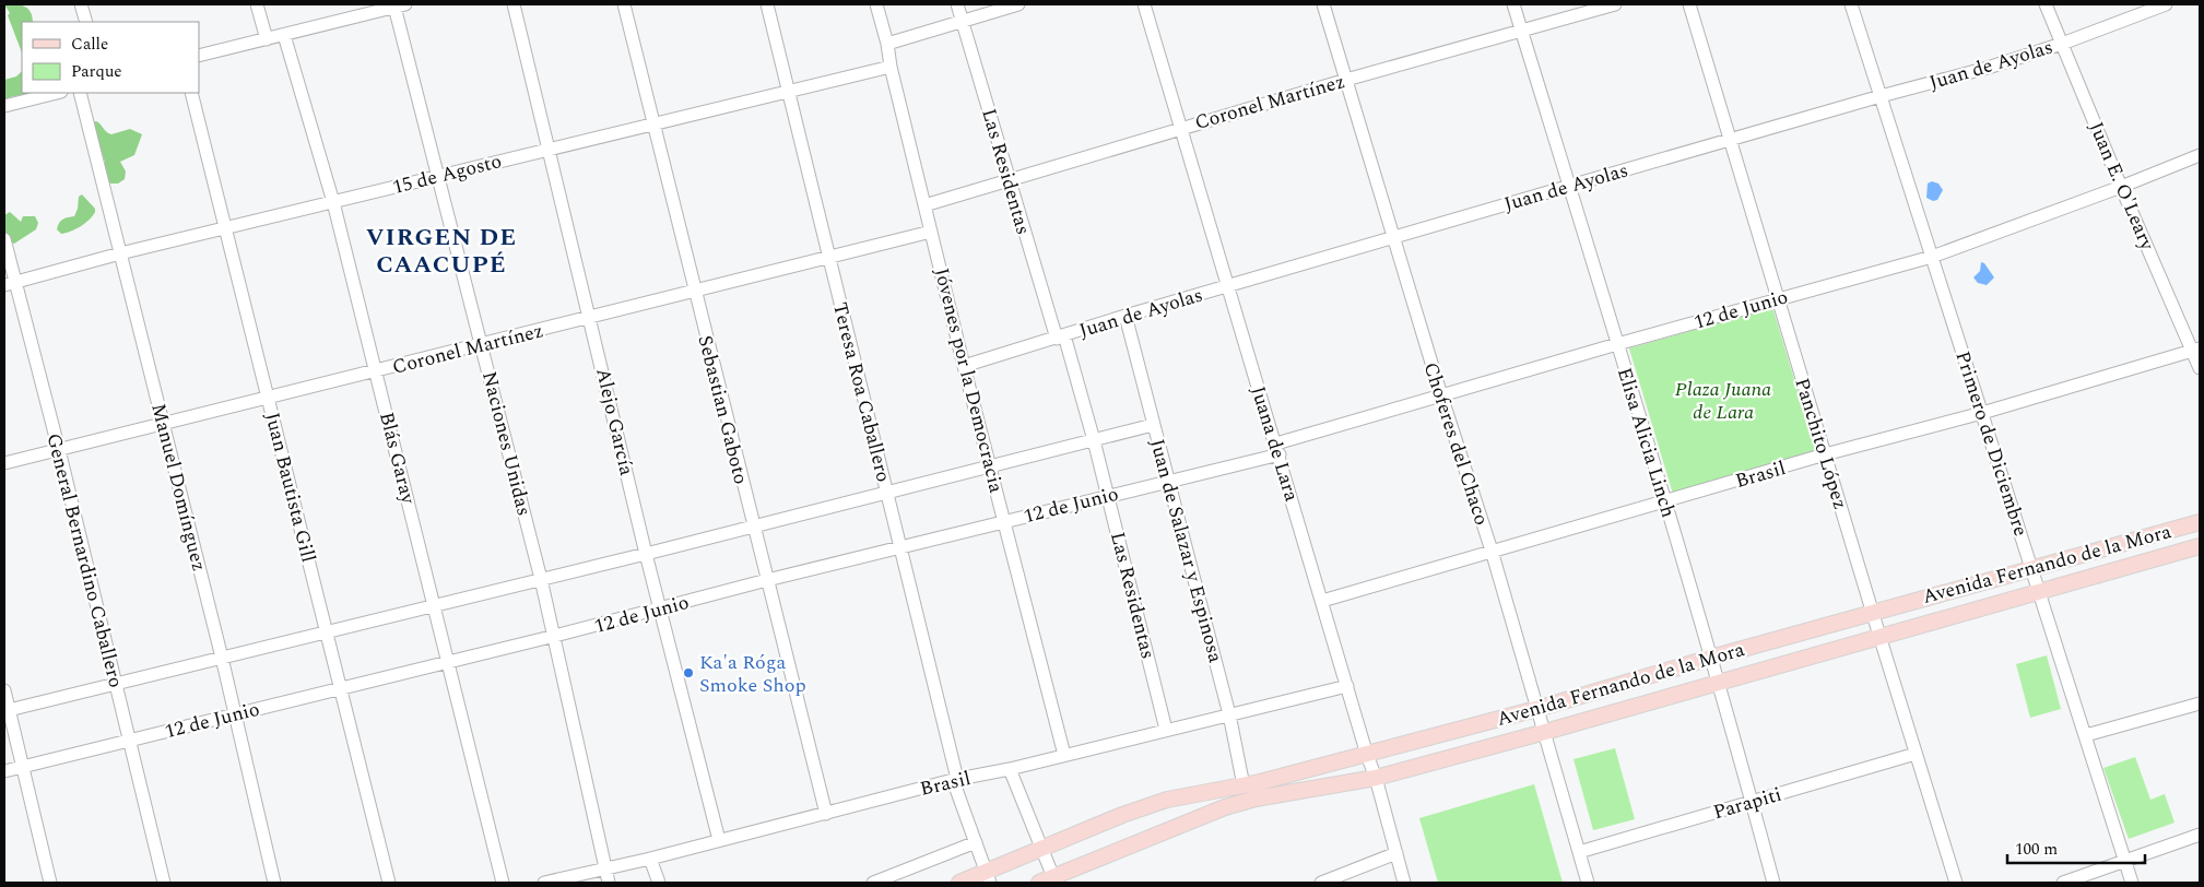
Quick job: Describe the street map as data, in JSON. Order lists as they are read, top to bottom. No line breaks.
{"streets":{"main road":["Avenida Fernando de la Mora"],"street":["Juan de Ayolas","Coronel Martínez","Las Residentas","15 de Agosto","Juan E. O'Leary","12 de Junio","Jóvenes por la Democracia","Teresa Roa Caballero","Sebastian Gaboto","Alejo García","Elisa Alicia Linch","Naciones Unidas","Juana de Lara","Choferes del Chaco","Panchito López","Primero de Diciembre","Blás Garay","Brasil","Manuel Domínguez","Juan Bautista Gill","Juan de Salazar y Espinosa","General Bernardino Caballero","Parapiti"]},"crossings":[["Juan de Ayolas","Las Residentas"],["Juan de Ayolas","Juan E. O'Leary"],["Juan de Ayolas","Jóvenes por la Democracia"],["Juan de Ayolas","Elisa Alicia Linch"],["Juan de Ayolas","Juana de Lara"],["Juan de Ayolas","Choferes del Chaco"],["Juan de Ayolas","Panchito López"],["Juan de Ayolas","Primero de Diciembre"],["Juan de Ayolas","Juan de Salazar y Espinosa"],["Coronel Martínez","Las Residentas"],["Coronel Martínez","Jóvenes por la Democracia"],["Coronel Martínez","Teresa Roa Caballero"],["Coronel Martínez","Sebastian Gaboto"],["Coronel Martínez","Alejo García"],["Coronel Martínez","Elisa Alicia Linch"],["Coronel Martínez","Naciones Unidas"],["Coronel Martínez","Juana de Lara"],["Coronel Martínez","Choferes del Chaco"],["Coronel Martínez","Blás Garay"],["Coronel Martínez","Manuel Domínguez"],["Coronel Martínez","Juan Bautista Gill"],["Coronel Martínez","General Bernardino Caballero"],["Las Residentas","12 de Junio"],["Las Residentas","Brasil"],["15 de Agosto","Jóvenes por la Democracia"],["15 de Agosto","Teresa Roa Caballero"],["15 de Agosto","Sebastian Gaboto"],["15 de Agosto","Alejo García"],["15 de Agosto","Naciones Unidas"],["15 de Agosto","Blás Garay"],["15 de Agosto","Manuel Domínguez"],["15 de Agosto","Juan Bautista Gill"],["15 de Agosto","General Bernardino Caballero"],["Juan E. O'Leary","12 de Junio"],["Juan E. O'Leary","Brasil"],["12 de Junio","Jóvenes por la Democracia"],["12 de Junio","Teresa Roa Caballero"],["12 de Junio","Sebastian Gaboto"],["12 de Junio","Alejo García"],["12 de Junio","Elisa Alicia Linch"],["12 de Junio","Naciones Unidas"],["12 de Junio","Juana de Lara"],["12 de Junio","Choferes del Chaco"],["12 de Junio","Panchito López"],["12 de Junio","Primero de Diciembre"],["12 de Junio","Blás Garay"],["12 de Junio","Manuel Domínguez"],["12 de Junio","Juan Bautista Gill"],["12 de Junio","Juan de Salazar y Espinosa"],["12 de Junio","General Bernardino Caballero"],["Jóvenes por la Democracia","Brasil"],["Teresa Roa Caballero","Brasil"],["Teresa Roa Caballero","Avenida Fernando de la Mora"],["Sebastian Gaboto","Brasil"],["Alejo García","Brasil"],["Elisa Alicia Linch","Brasil"],["Elisa Alicia Linch","Avenida Fernando de la Mora"],["Elisa Alicia Linch","Parapiti"],["Naciones Unidas","Brasil"],["Juana de Lara","Brasil"],["Juana de Lara","Avenida Fernando de la Mora"],["Choferes del Chaco","Brasil"],["Choferes del Chaco","Avenida Fernando de la Mora"],["Choferes del Chaco","Parapiti"],["Panchito López","Brasil"],["Panchito López","Avenida Fernando de la Mora"],["Panchito López","Parapiti"],["Primero de Diciembre","Brasil"],["Primero de Diciembre","Avenida Fernando de la Mora"],["Brasil","Juan de Salazar y Espinosa"],["Juan de Salazar y Espinosa","Avenida Fernando de la Mora"]],"districts":["VIRGEN DE CAACUPÉ"],"parks":["Plaza Juana de Lara"],"places":["Ka'a Róga Smoke Shop"],"legend":["Calle","Parque"],"scale_bar":"100 m"}
